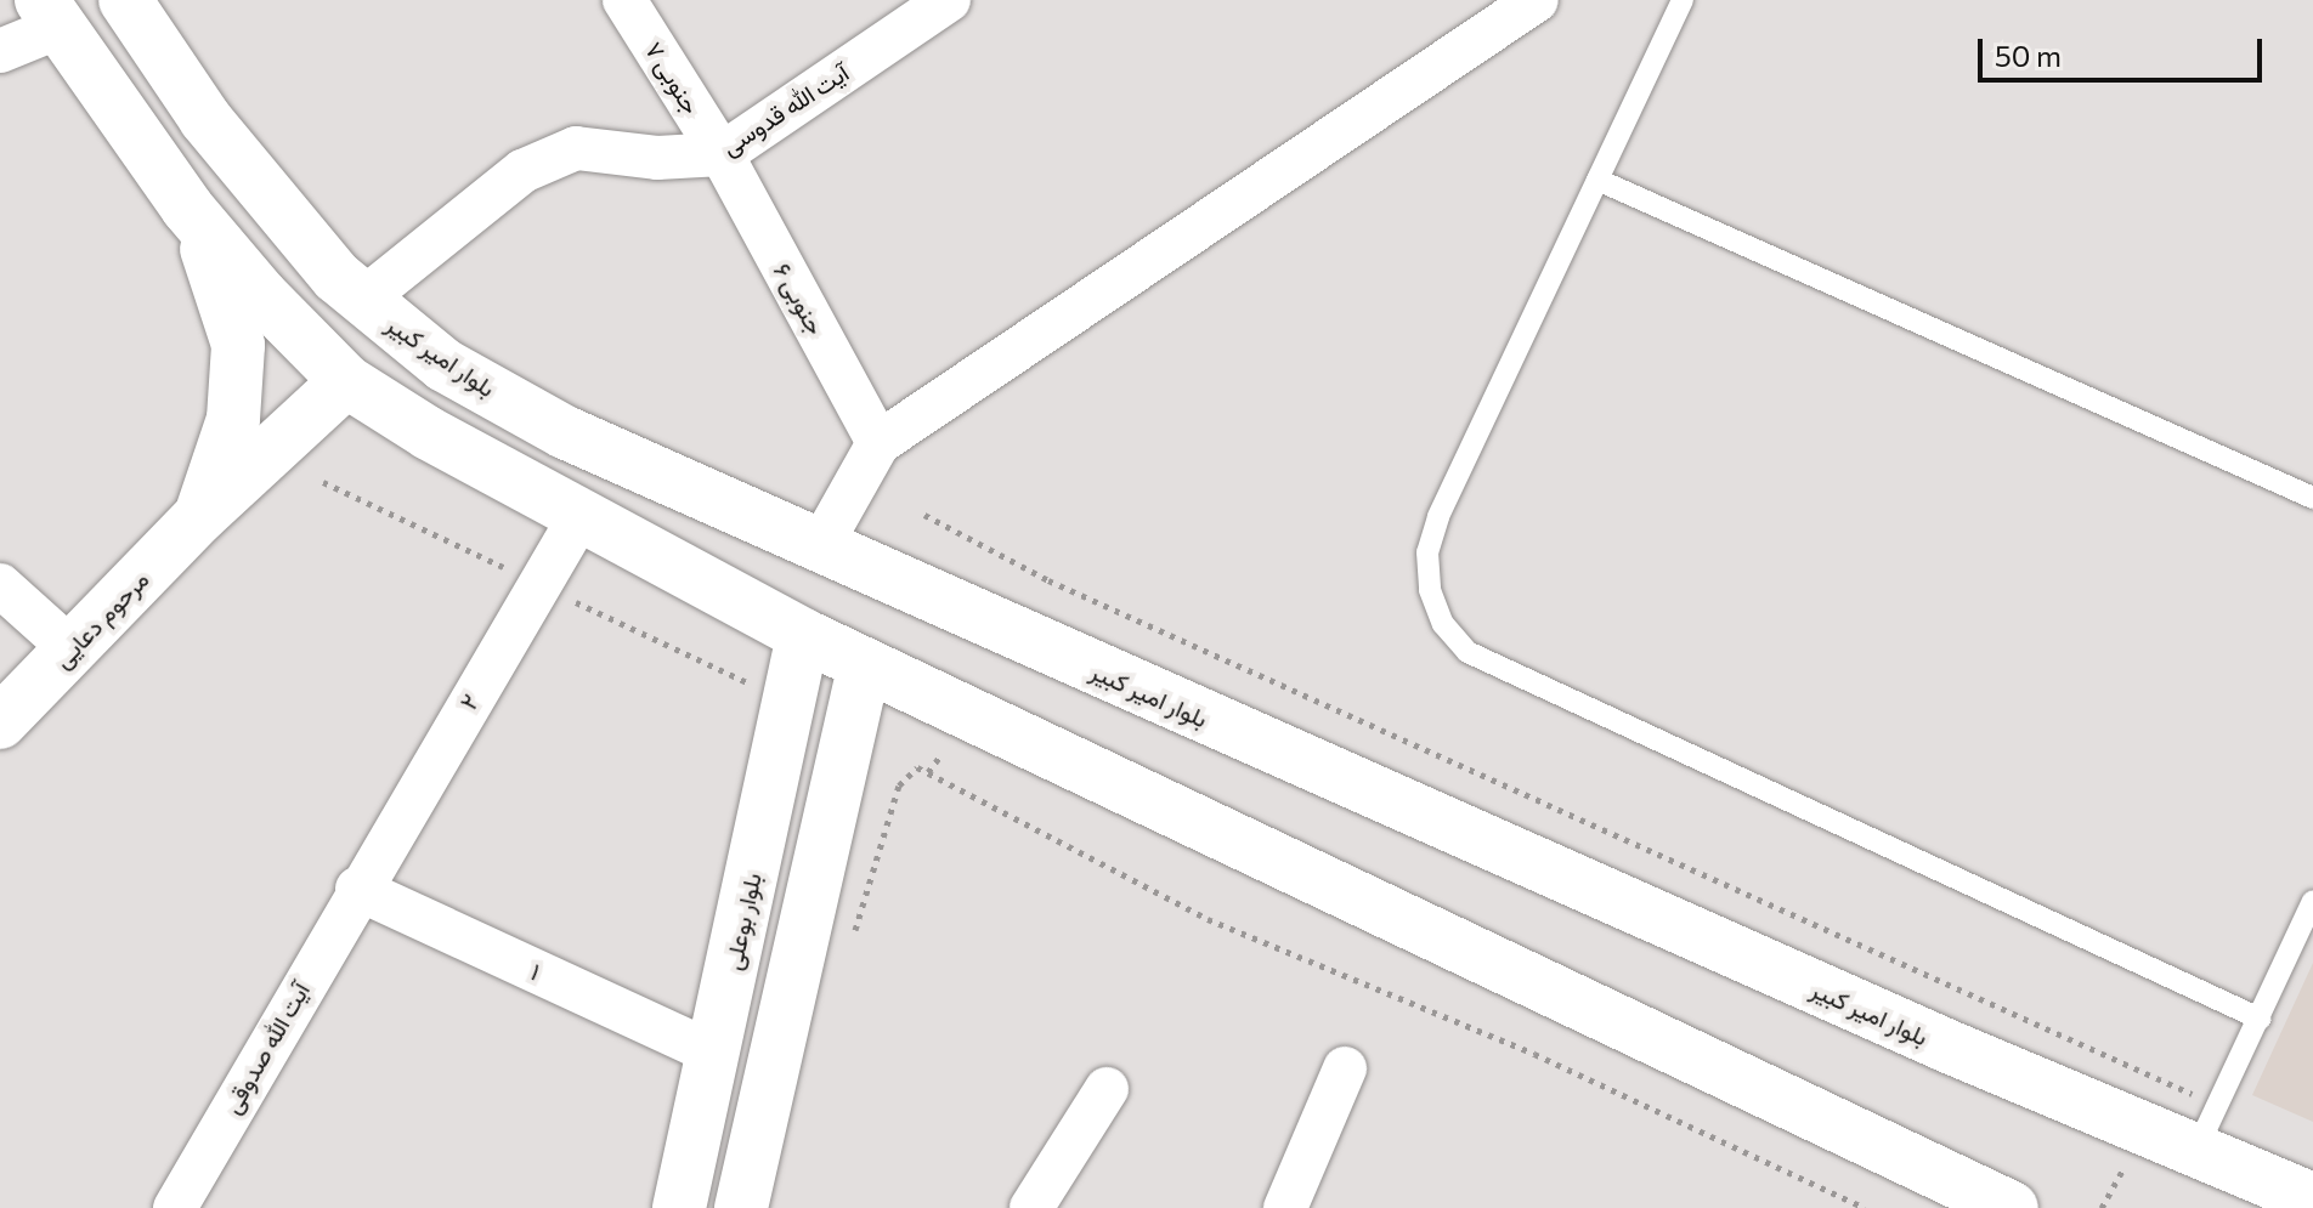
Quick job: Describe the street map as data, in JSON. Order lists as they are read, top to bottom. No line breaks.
{"streets":{"main road":["بلوار امیر کبیر","مرحوم دعایی","بلوار بوعلی"],"street":["۷ جنوبی","آیت الله قدوسی","۶ جنوبی","۲","۱","آیت الله صدوقی"]},"crossings":[["۷ جنوبی","آیت الله قدوسی"],["۷ جنوبی","۶ جنوبی"],["آیت الله قدوسی","۶ جنوبی"],["آیت الله قدوسی","بلوار امیر کبیر"],["۲","۱"],["۲","آیت الله صدوقی"],["بلوار بوعلی","۱"],["۱","آیت الله صدوقی"]],"scale_bar":"50 m"}
